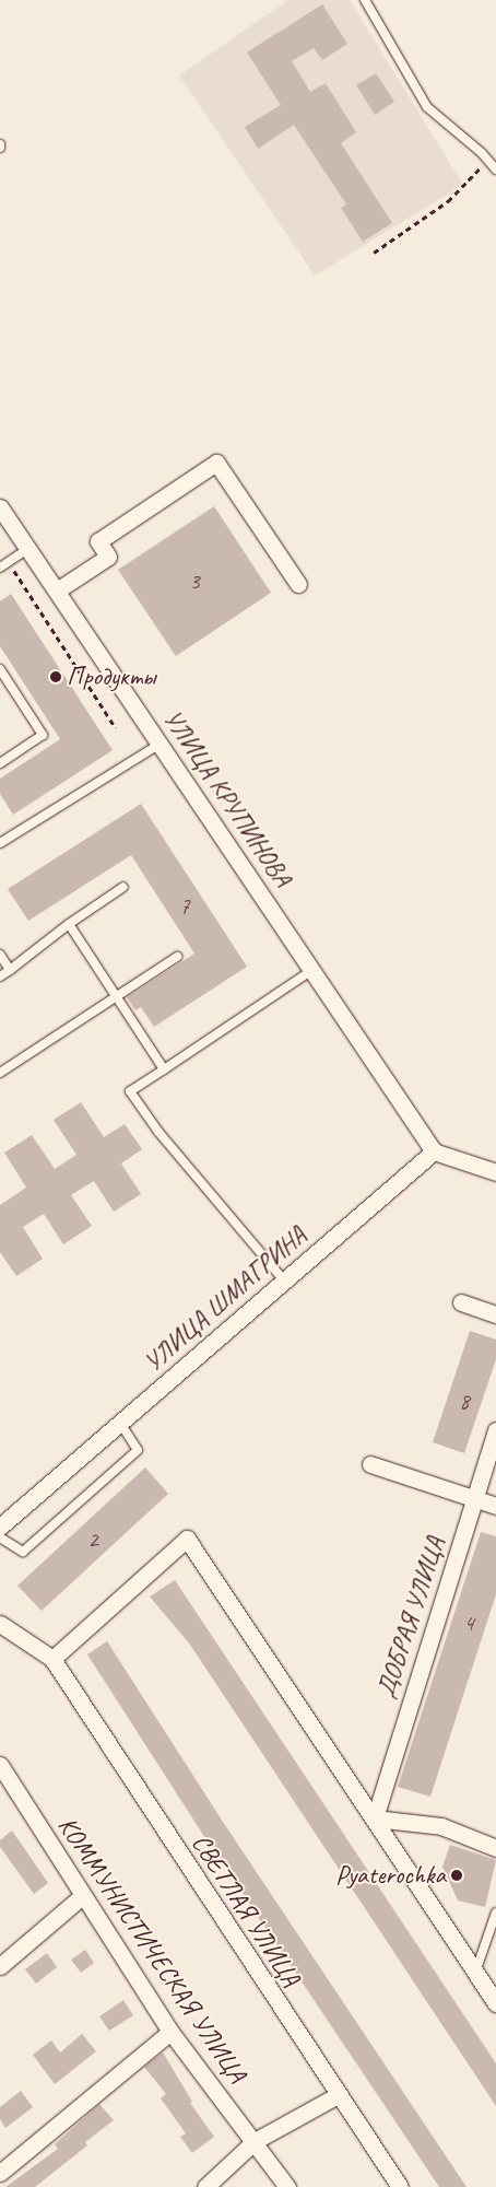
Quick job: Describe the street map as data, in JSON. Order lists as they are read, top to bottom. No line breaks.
{"streets":{"street":["УЛИЦА КРУПИНОВА","УЛИЦА ШМАГРИНА","ДОБРАЯ УЛИЦА","СВЕТЛАЯ УЛИЦА","КОММУНИСТИЧЕСКАЯ УЛИЦА"]},"crossings":[["УЛИЦА КРУПИНОВА","УЛИЦА ШМАГРИНА"]],"places":["Продукты","Pyaterochka"],"house_numbers":["3","7","8","2","4"]}
